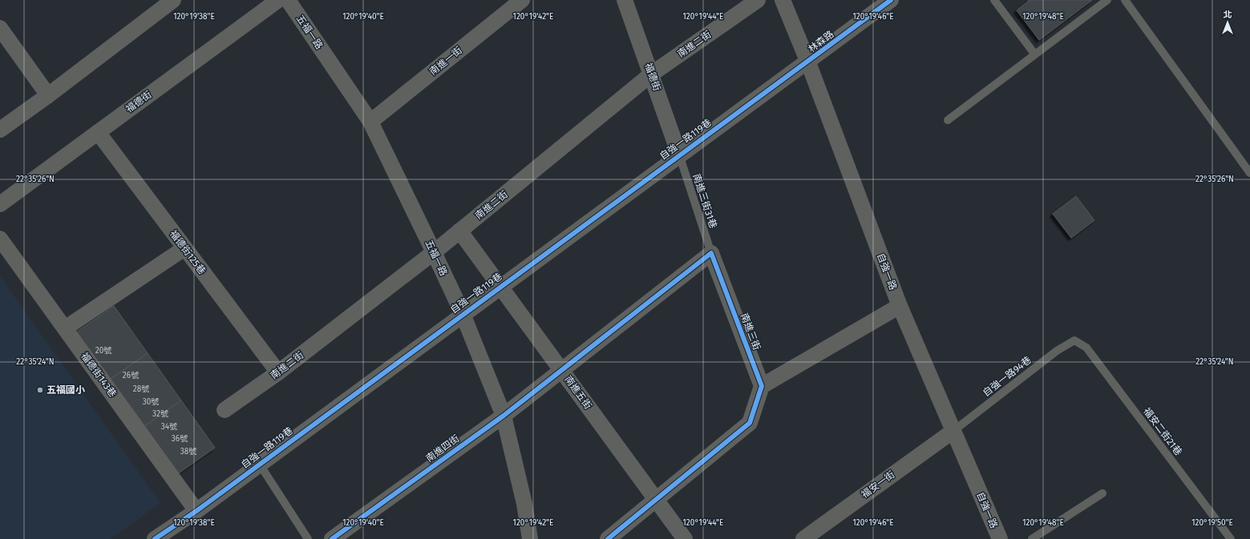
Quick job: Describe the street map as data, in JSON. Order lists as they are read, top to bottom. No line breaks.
{"streets":{"street":["五福一路","林森路","南進二街","南進一街","福德街","自強一路119巷","福德街125巷","自強一路","南進三街","福德街143巷","南進五街","南進四街","福安一街"],"lane":["南進三街31巷","自強一路94巷","福安二街21巷"]},"crossings":[["五福一路","南進二街"],["五福一路","南進一街"],["五福一路","自強一路119巷"],["五福一路","南進四街"],["林森路","自強一路119巷"],["林森路","自強一路"],["南進二街","福德街"],["南進二街","福德街125巷"],["南進二街","南進五街"],["福德街","自強一路119巷"],["福德街","南進三街31巷"],["福德街","福德街125巷"],["自強一路119巷","南進三街31巷"],["自強一路119巷","自強一路"],["自強一路119巷","福德街143巷"],["自強一路119巷","南進五街"],["南進三街31巷","南進三街"],["自強一路","自強一路94巷"],["自強一路","福安一街"],["自強一路94巷","福安二街21巷"],["自強一路94巷","福安一街"],["南進五街","南進四街"]],"places":["五福國小"],"house_numbers":["20號","26號","28號","30號","32號","34號","36號","38號"],"north":"top","coordinates":["120°19'38\"E","120°19'40\"E","120°19'42\"E","120°19'44\"E","120°19'46\"E","120°19'48\"E","22°35'26\"N","22°35'24\"N","120°19'50\"E"]}
